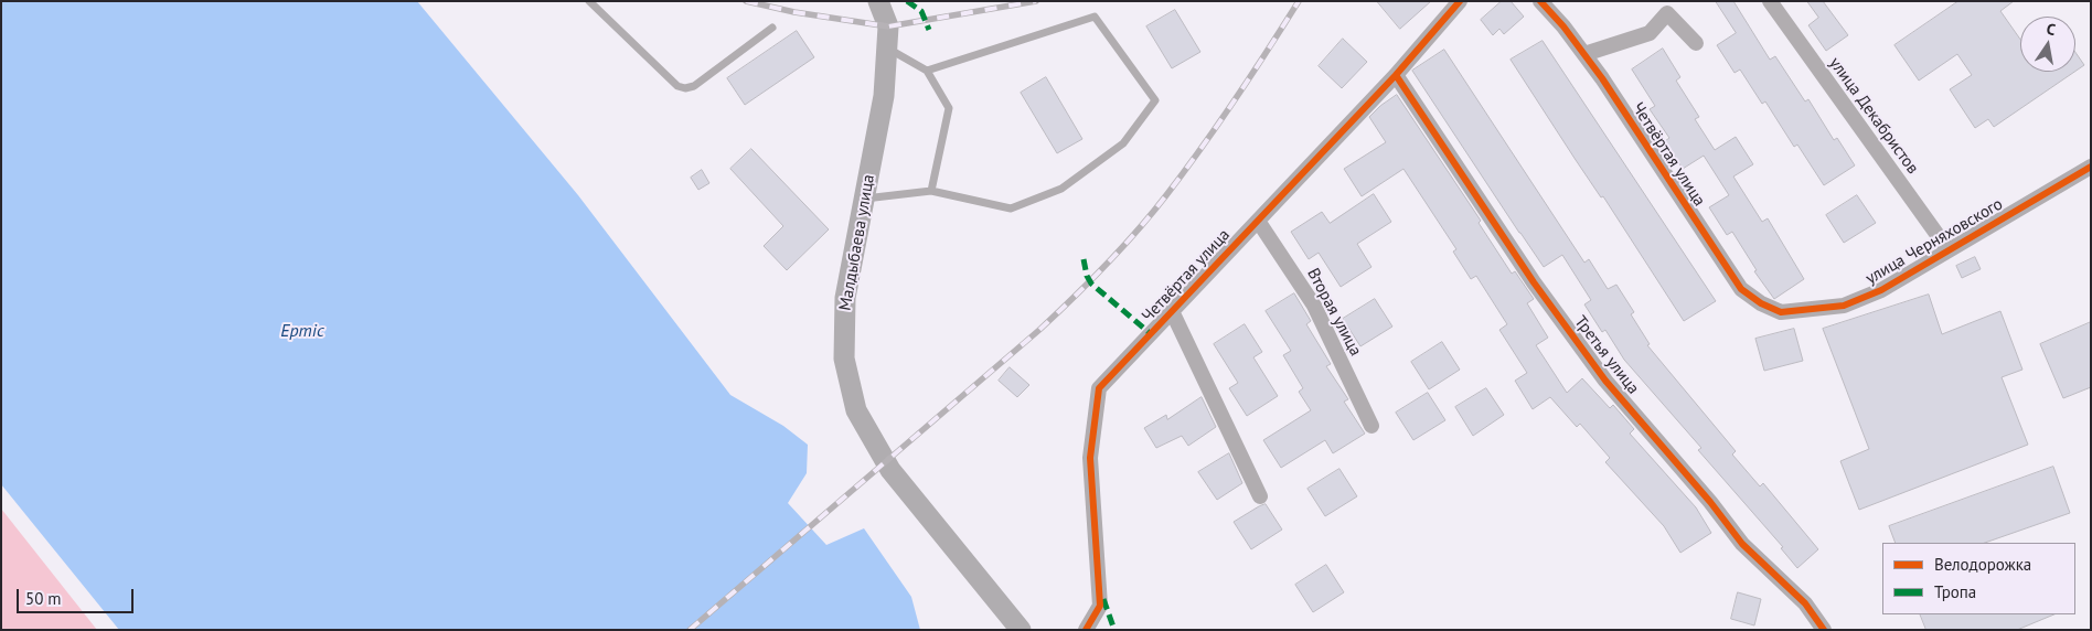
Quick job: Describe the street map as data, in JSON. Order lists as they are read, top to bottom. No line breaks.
{"streets":{"main road":["Малдыбаева улица"],"street":["улица Декабристов","Четвёртая улица","улица Черняховского","Вторая улица","Третья улица"]},"crossings":[["улица Декабристов","улица Черняховского"],["Четвёртая улица","улица Черняховского"],["Четвёртая улица","Вторая улица"],["Четвёртая улица","Третья улица"]],"water":["Ертіс"],"legend":["Велодорожка","Тропа"],"scale_bar":"50 m","north":"top"}
